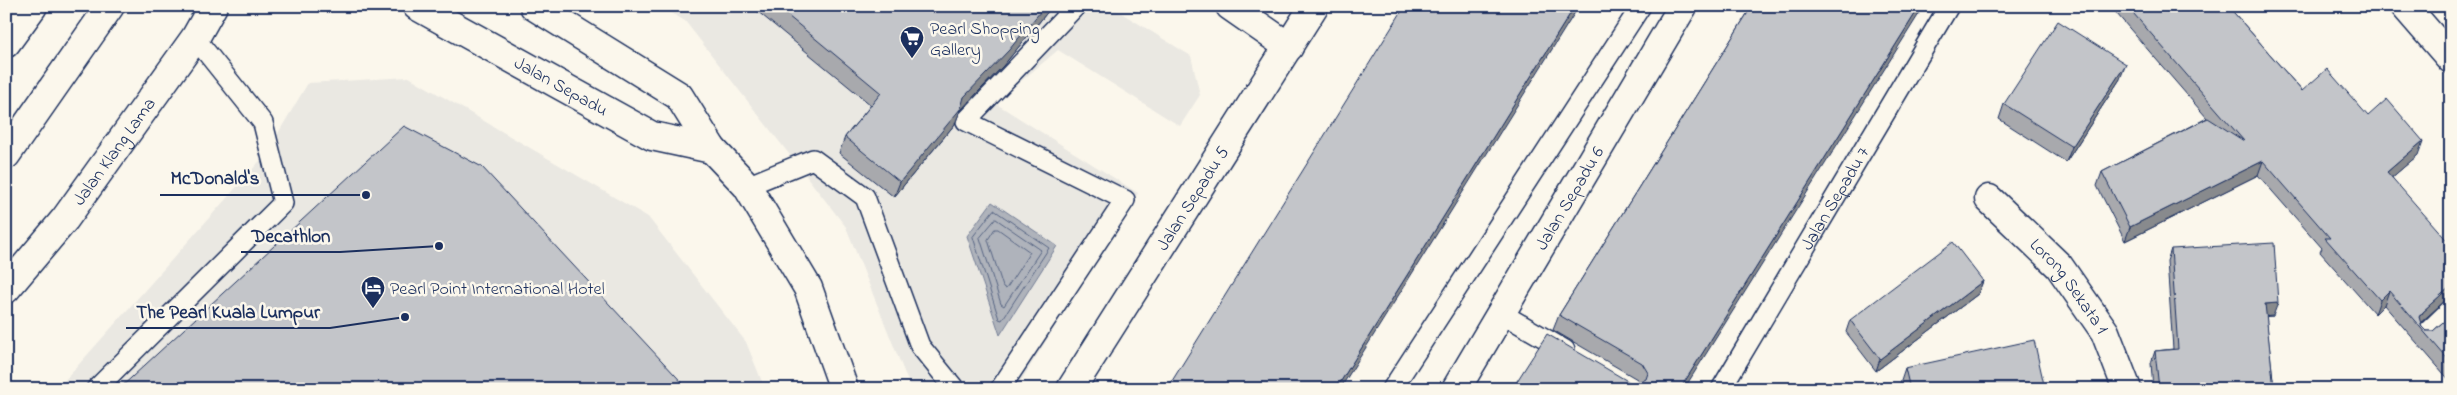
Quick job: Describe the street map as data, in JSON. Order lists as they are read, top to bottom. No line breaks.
{"streets":{"street":["Jalan Sepadu","Jalan Klang Lama","Jalan Sepadu 6","Jalan Sepadu 5","Lorong Sekata 1"],"lane":["Jalan Sepadu 7"]},"places":{"supermarket":["Pearl Shopping Gallery"],"other":["McDonald's","Decathlon","The Pearl Kuala Lumpur"],"hotel":["Pearl Point International Hotel"]}}
